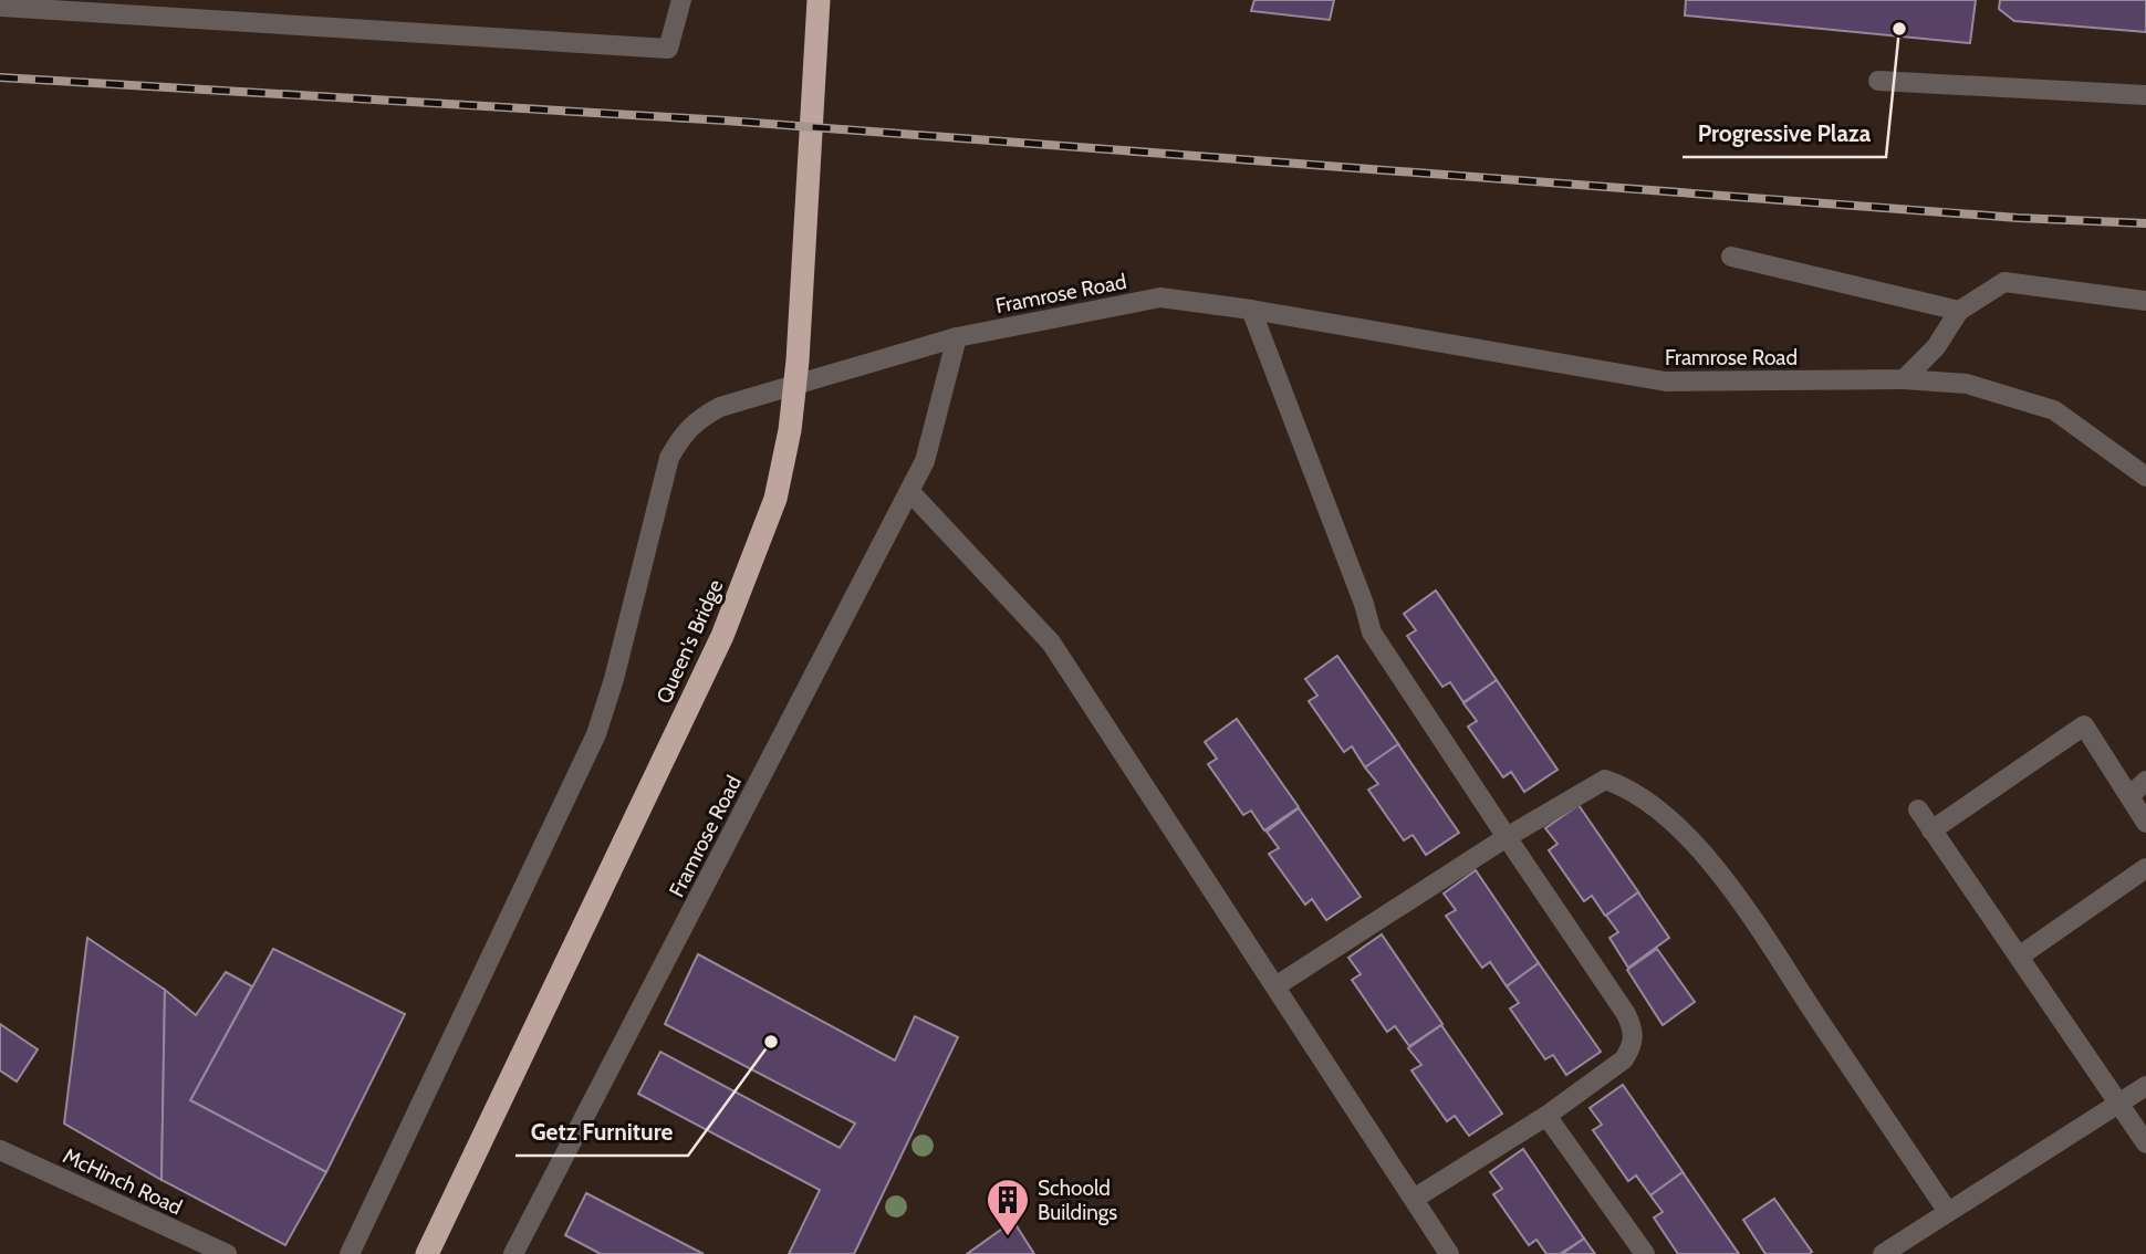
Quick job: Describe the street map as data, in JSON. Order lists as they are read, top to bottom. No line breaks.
{"streets":{"highway":["Queen's Bridge"],"street":["Framrose Road","McHinch Road"]},"places":{"other":["Progressive Plaza","Getz Furniture"],"building":["Schoold Buildings"]}}
